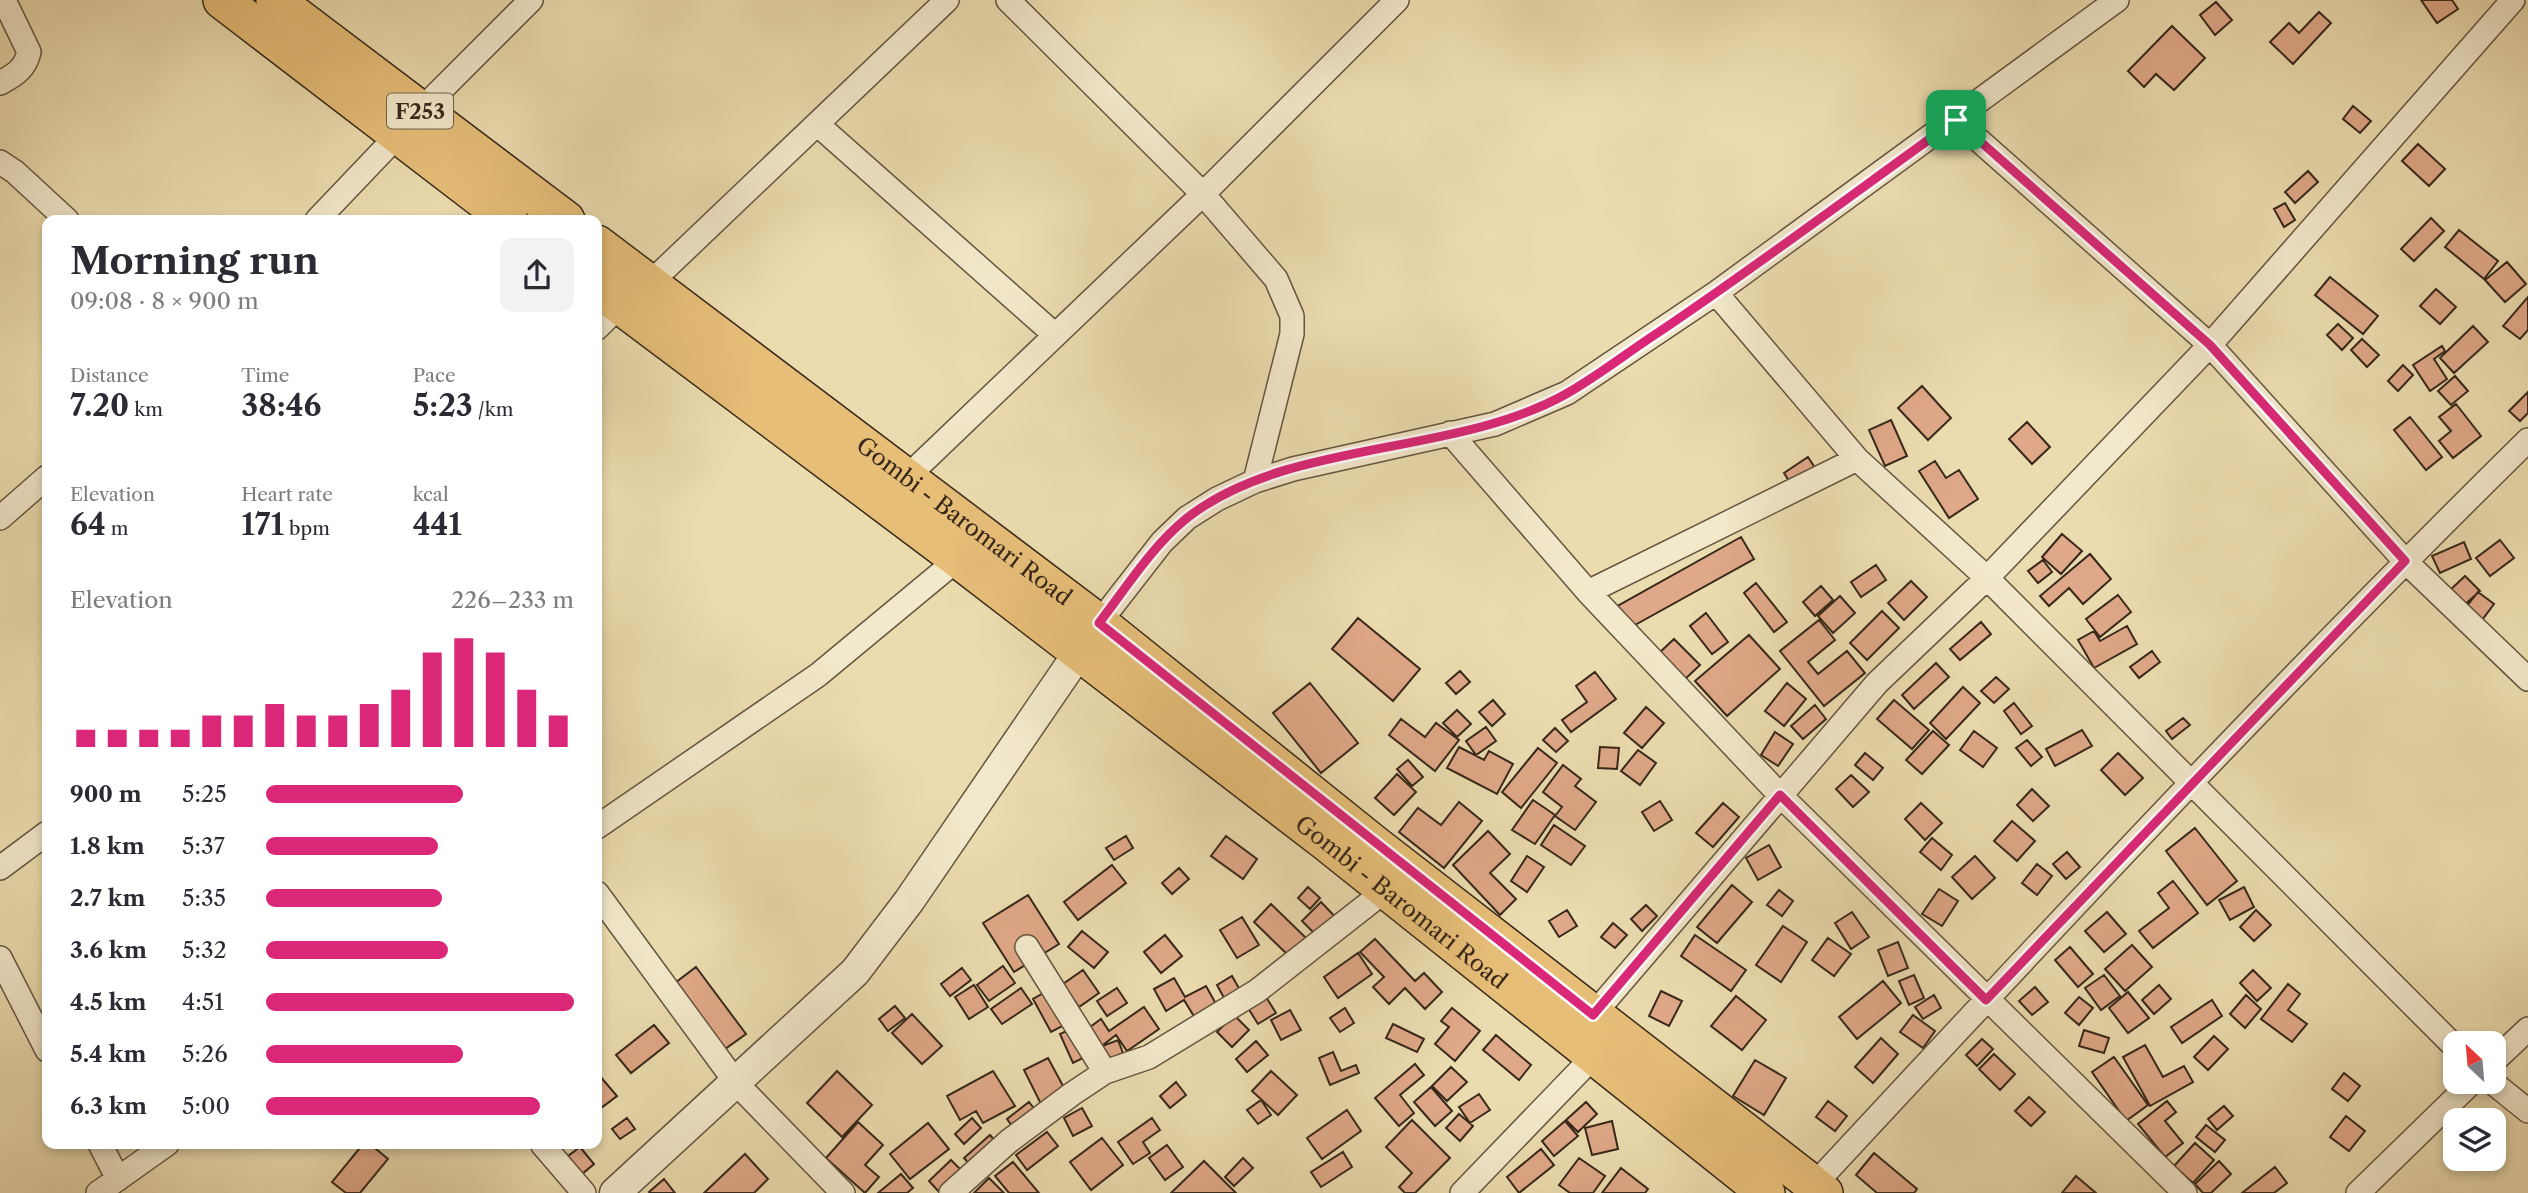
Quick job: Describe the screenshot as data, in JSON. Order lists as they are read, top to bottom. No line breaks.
{"streets":{"main road":["F253","Gombi - Baromari Road"]},"north":"top left","page":{"heading":["Morning run","09:08 · 8 × 900 m"],"stats":[["Distance","7.20 km"],["Time","38:46"],["Pace","5:23 /km"],["Elevation","64 m"],["Heart rate","171 bpm"],["kcal","441"]],"chart":["Elevation","226–233 m"],"list":[{"name":"900 m","note":"5:25"},{"name":"1.8 km","note":"5:37"},{"name":"2.7 km","note":"5:35"},{"name":"3.6 km","note":"5:32"},{"name":"4.5 km","note":"4:51"},{"name":"5.4 km","note":"5:26"},{"name":"6.3 km","note":"5:00"}]}}
